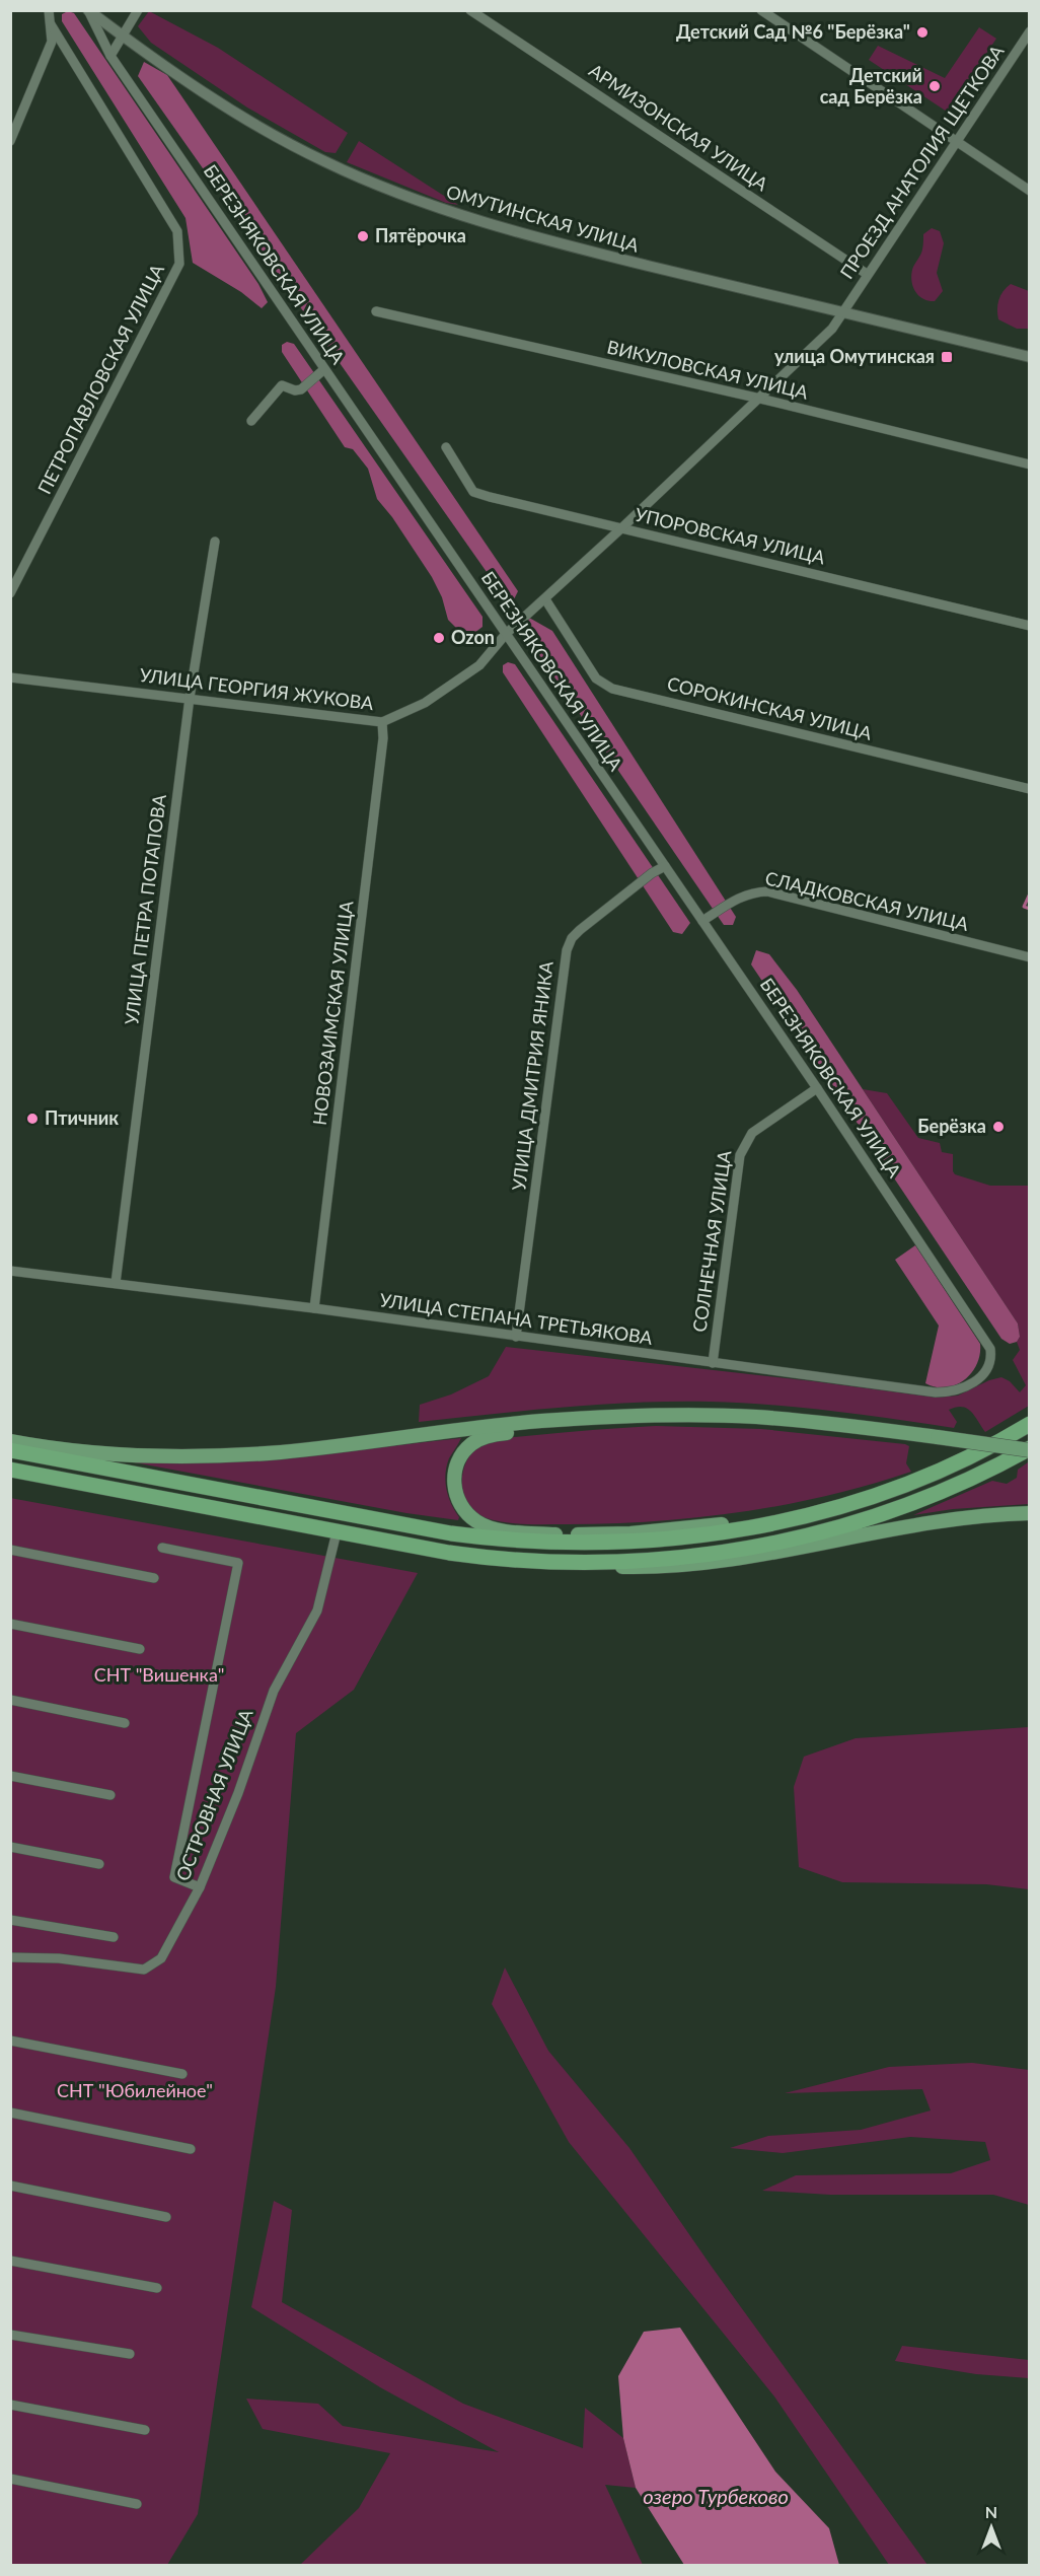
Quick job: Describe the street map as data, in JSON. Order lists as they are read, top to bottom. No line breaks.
{"streets":{"street":["АРМИЗОНСКАЯ УЛИЦА","ПРОЕЗД АНАТОЛИЯ ЩЕТКОВА","ОМУТИНСКАЯ УЛИЦА","БЕРЕЗНЯКОВСКАЯ УЛИЦА","ВИКУЛОВСКАЯ УЛИЦА","ПЕТРОПАВЛОВСКАЯ УЛИЦА","УПОРОВСКАЯ УЛИЦА","УЛИЦА ГЕОРГИЯ ЖУКОВА","СОРОКИНСКАЯ УЛИЦА","СЛАДКОВСКАЯ УЛИЦА","УЛИЦА ПЕТРА ПОТАПОВА","НОВОЗАИМСКАЯ УЛИЦА","УЛИЦА ДМИТРИЯ ЯНИКА","СОЛНЕЧНАЯ УЛИЦА","УЛИЦА СТЕПАНА ТРЕТЬЯКОВА","ОСТРОВНАЯ УЛИЦА"]},"crossings":[["АРМИЗОНСКАЯ УЛИЦА","ПРОЕЗД АНАТОЛИЯ ЩЕТКОВА"],["ПРОЕЗД АНАТОЛИЯ ЩЕТКОВА","ОМУТИНСКАЯ УЛИЦА"],["ПРОЕЗД АНАТОЛИЯ ЩЕТКОВА","ВИКУЛОВСКАЯ УЛИЦА"],["ПРОЕЗД АНАТОЛИЯ ЩЕТКОВА","УПОРОВСКАЯ УЛИЦА"],["ПРОЕЗД АНАТОЛИЯ ЩЕТКОВА","УЛИЦА ГЕОРГИЯ ЖУКОВА"],["ОМУТИНСКАЯ УЛИЦА","БЕРЕЗНЯКОВСКАЯ УЛИЦА"],["БЕРЕЗНЯКОВСКАЯ УЛИЦА","УЛИЦА ГЕОРГИЯ ЖУКОВА"],["БЕРЕЗНЯКОВСКАЯ УЛИЦА","СЛАДКОВСКАЯ УЛИЦА"],["БЕРЕЗНЯКОВСКАЯ УЛИЦА","УЛИЦА ДМИТРИЯ ЯНИКА"],["БЕРЕЗНЯКОВСКАЯ УЛИЦА","СОЛНЕЧНАЯ УЛИЦА"],["БЕРЕЗНЯКОВСКАЯ УЛИЦА","УЛИЦА СТЕПАНА ТРЕТЬЯКОВА"],["УПОРОВСКАЯ УЛИЦА","УЛИЦА ГЕОРГИЯ ЖУКОВА"],["УЛИЦА ГЕОРГИЯ ЖУКОВА","СОРОКИНСКАЯ УЛИЦА"],["УЛИЦА ГЕОРГИЯ ЖУКОВА","УЛИЦА ПЕТРА ПОТАПОВА"],["УЛИЦА ГЕОРГИЯ ЖУКОВА","НОВОЗАИМСКАЯ УЛИЦА"],["УЛИЦА ПЕТРА ПОТАПОВА","УЛИЦА СТЕПАНА ТРЕТЬЯКОВА"],["НОВОЗАИМСКАЯ УЛИЦА","УЛИЦА СТЕПАНА ТРЕТЬЯКОВА"],["УЛИЦА ДМИТРИЯ ЯНИКА","УЛИЦА СТЕПАНА ТРЕТЬЯКОВА"],["СОЛНЕЧНАЯ УЛИЦА","УЛИЦА СТЕПАНА ТРЕТЬЯКОВА"]],"water":["озеро Турбеково"],"parks":["СНТ \"Вишенка\"","СНТ \"Юбилейное\""],"places":{"other":["Детский Сад №6 \"Берёзка\"","Детский сад Берёзка","Пятёрочка","Ozon","Птичник","Берёзка"],"transit":["улица Омутинская"]},"north":"top"}
